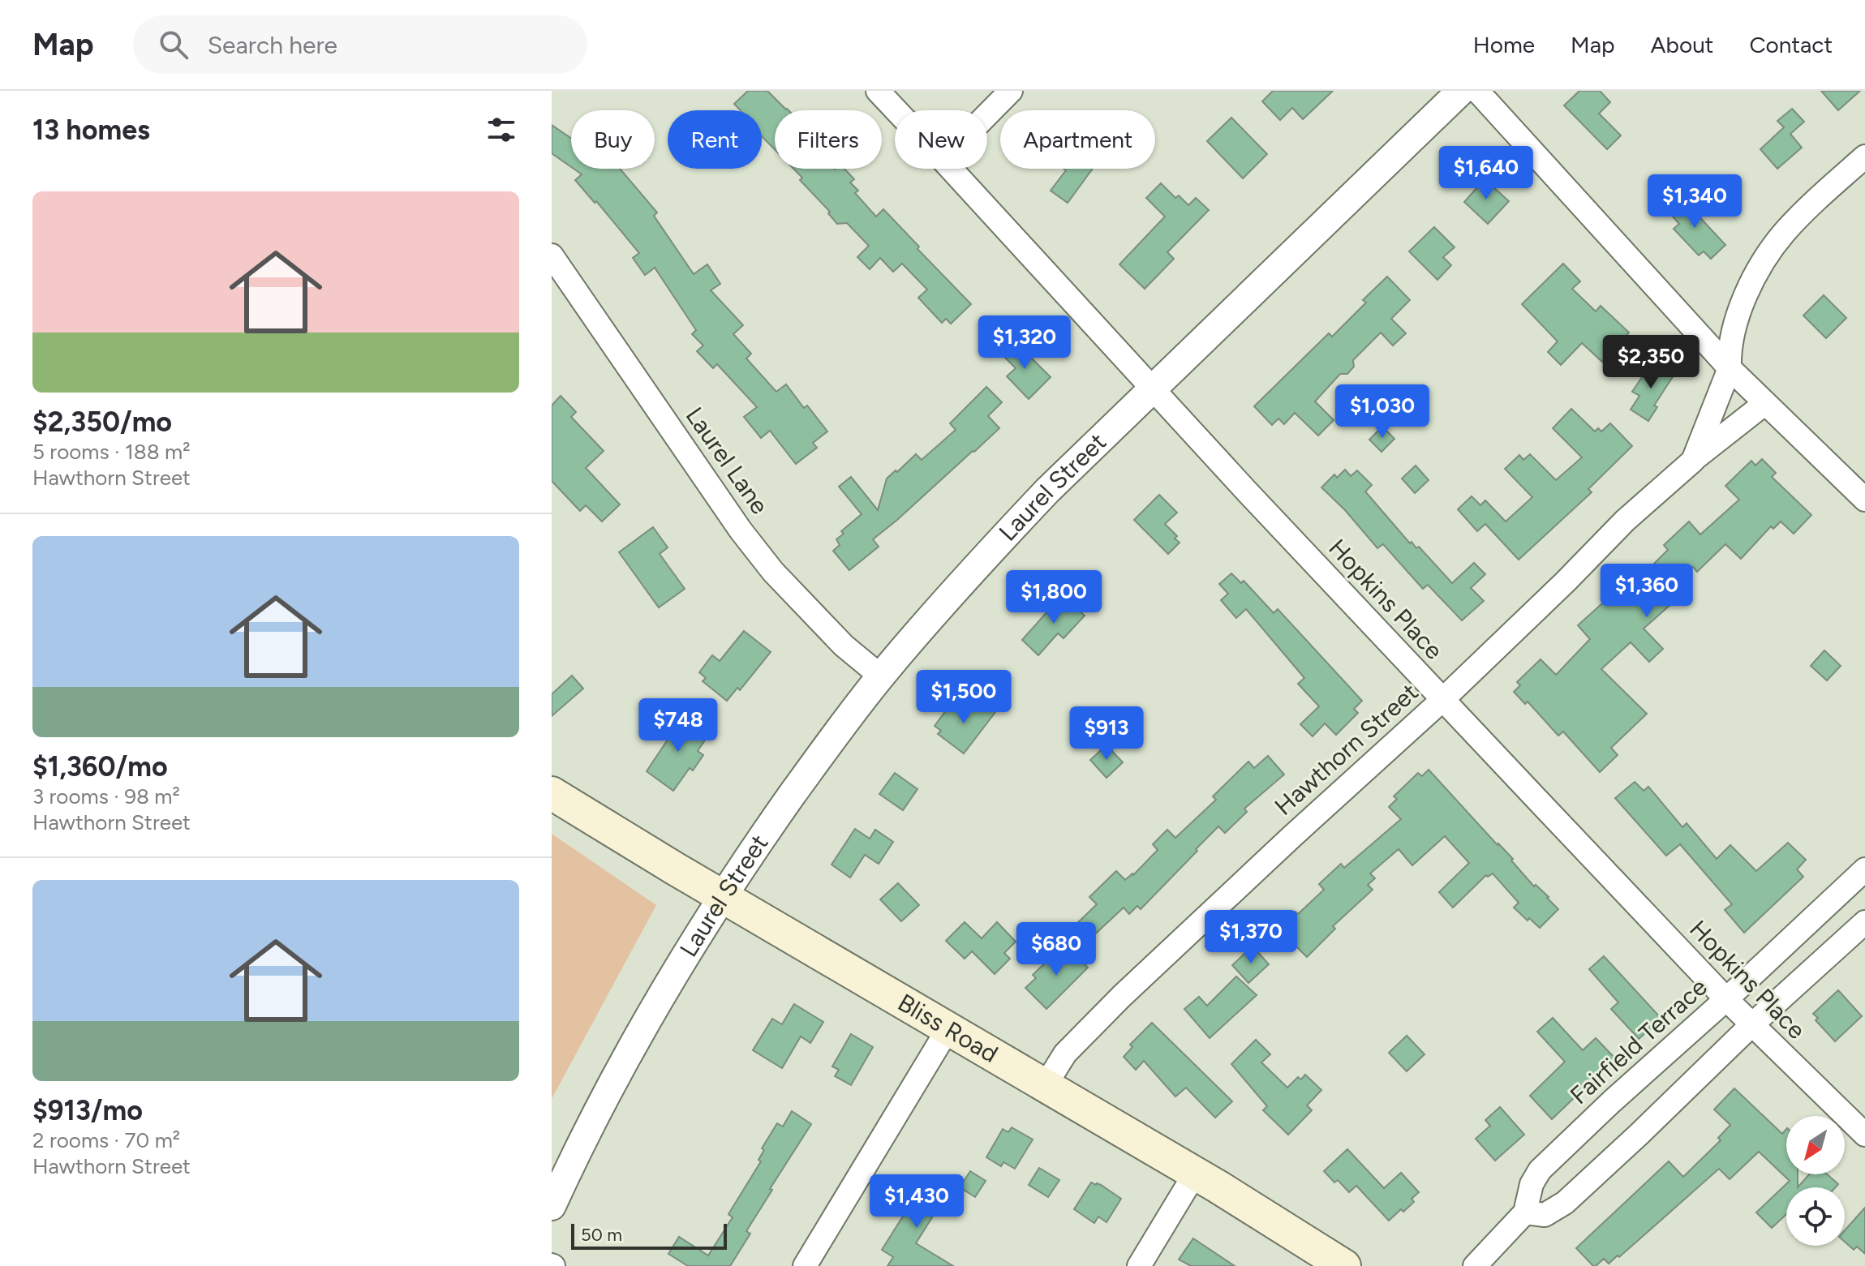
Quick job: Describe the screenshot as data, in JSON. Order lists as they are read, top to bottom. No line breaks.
{"streets":{"main road":["Bliss Road"],"street":["Laurel Lane","Laurel Street","Hopkins Place","Hawthorn Street","Fairfield Terrace"]},"crossings":[["Laurel Lane","Laurel Street"],["Laurel Street","Hopkins Place"],["Laurel Street","Bliss Road"],["Hopkins Place","Hawthorn Street"],["Hopkins Place","Fairfield Terrace"],["Hawthorn Street","Bliss Road"]],"scale_bar":"50 m","north":"bottom left","page":{"header":"Map","search":"Search here","nav":["Home","Map","About","Contact"],"heading":"13 homes","chip":["Buy","Rent","Filters","New","Apartment"],"price":["$1,640","$1,340","$1,320","$2,350","$1,030","$1,360","$1,800","$1,500","$748","$913","$1,370","$680","$1,430"],"list":[{"name":"$2,350/mo","note":"5 rooms · 188 m² · Hawthorn Street"},{"name":"$1,360/mo","note":"3 rooms · 98 m² · Hawthorn Street"},{"name":"$913/mo","note":"2 rooms · 70 m² · Hawthorn Street"}],"scale":"50 m"}}
